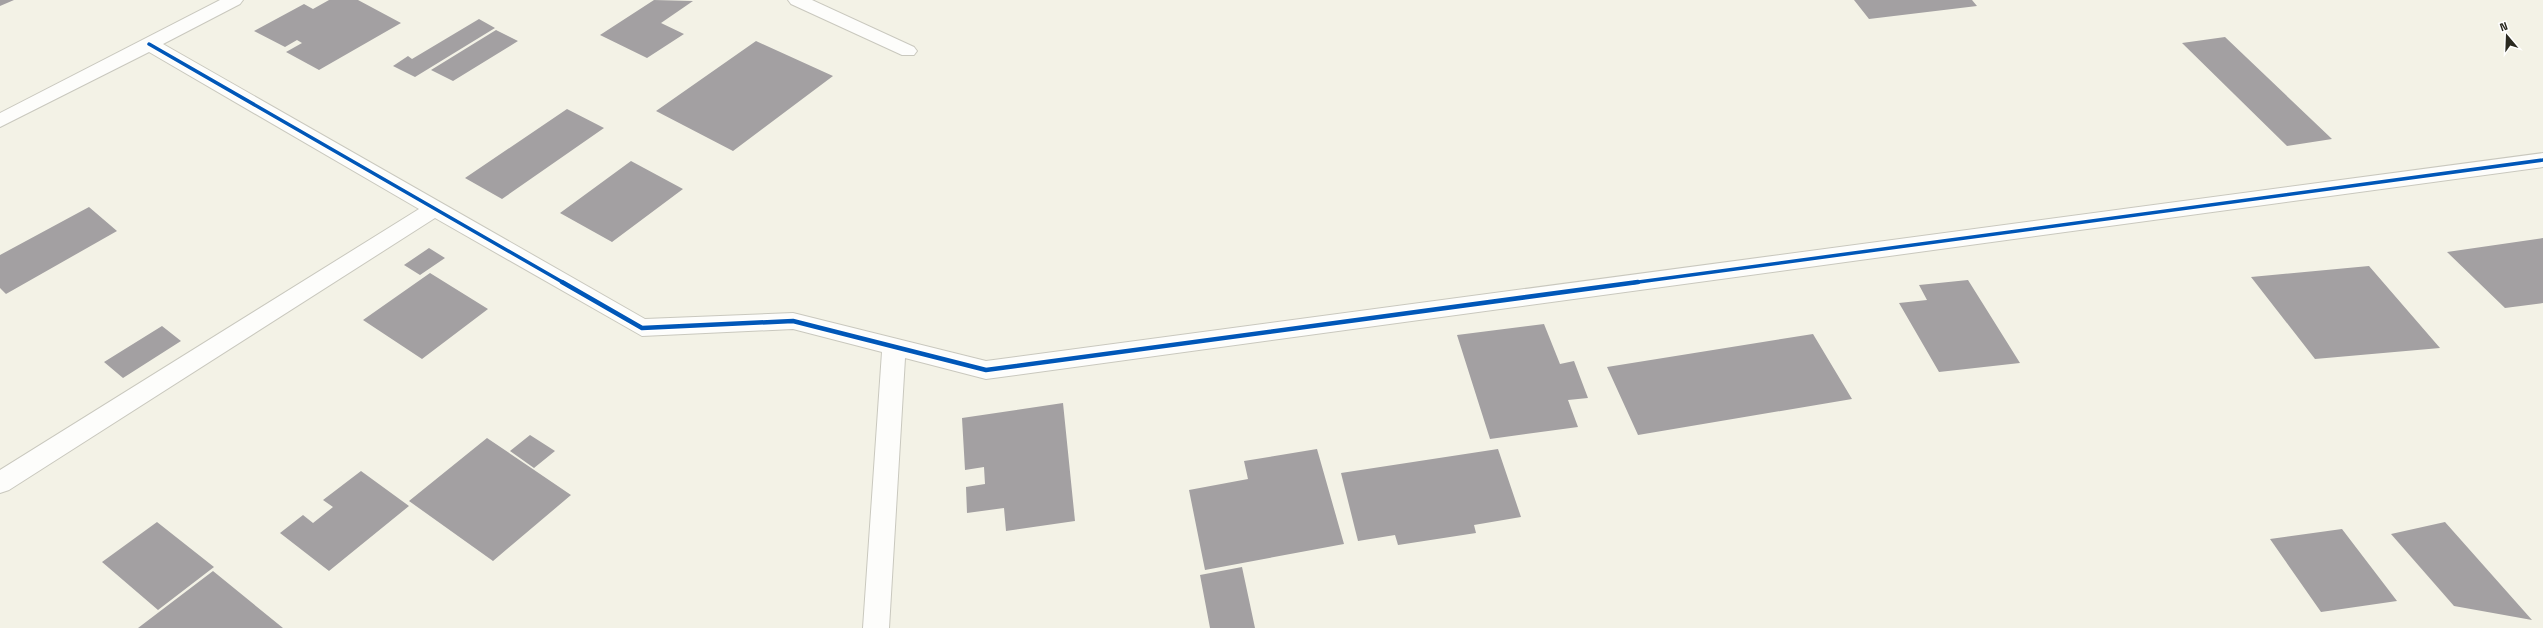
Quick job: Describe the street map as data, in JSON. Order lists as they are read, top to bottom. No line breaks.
{"north":"top"}
